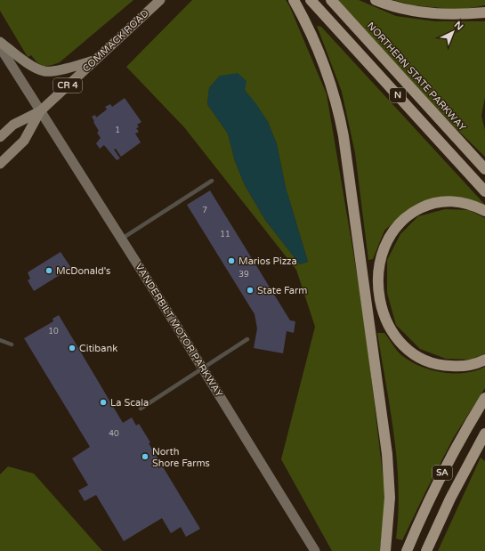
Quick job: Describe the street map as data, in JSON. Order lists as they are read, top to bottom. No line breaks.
{"streets":{"highway":["NORTHERN STATE PARKWAY","N","SA"],"main road":["COMMACK ROAD","CR 4","VANDERBILT MOTOR PARKWAY"]},"crossings":[["COMMACK ROAD","VANDERBILT MOTOR PARKWAY"]],"places":["Marios Pizza","McDonald's","State Farm","Citibank","La Scala","North Shore Farms"],"house_numbers":["1","7","11","39","10","40"],"north":"top right"}
